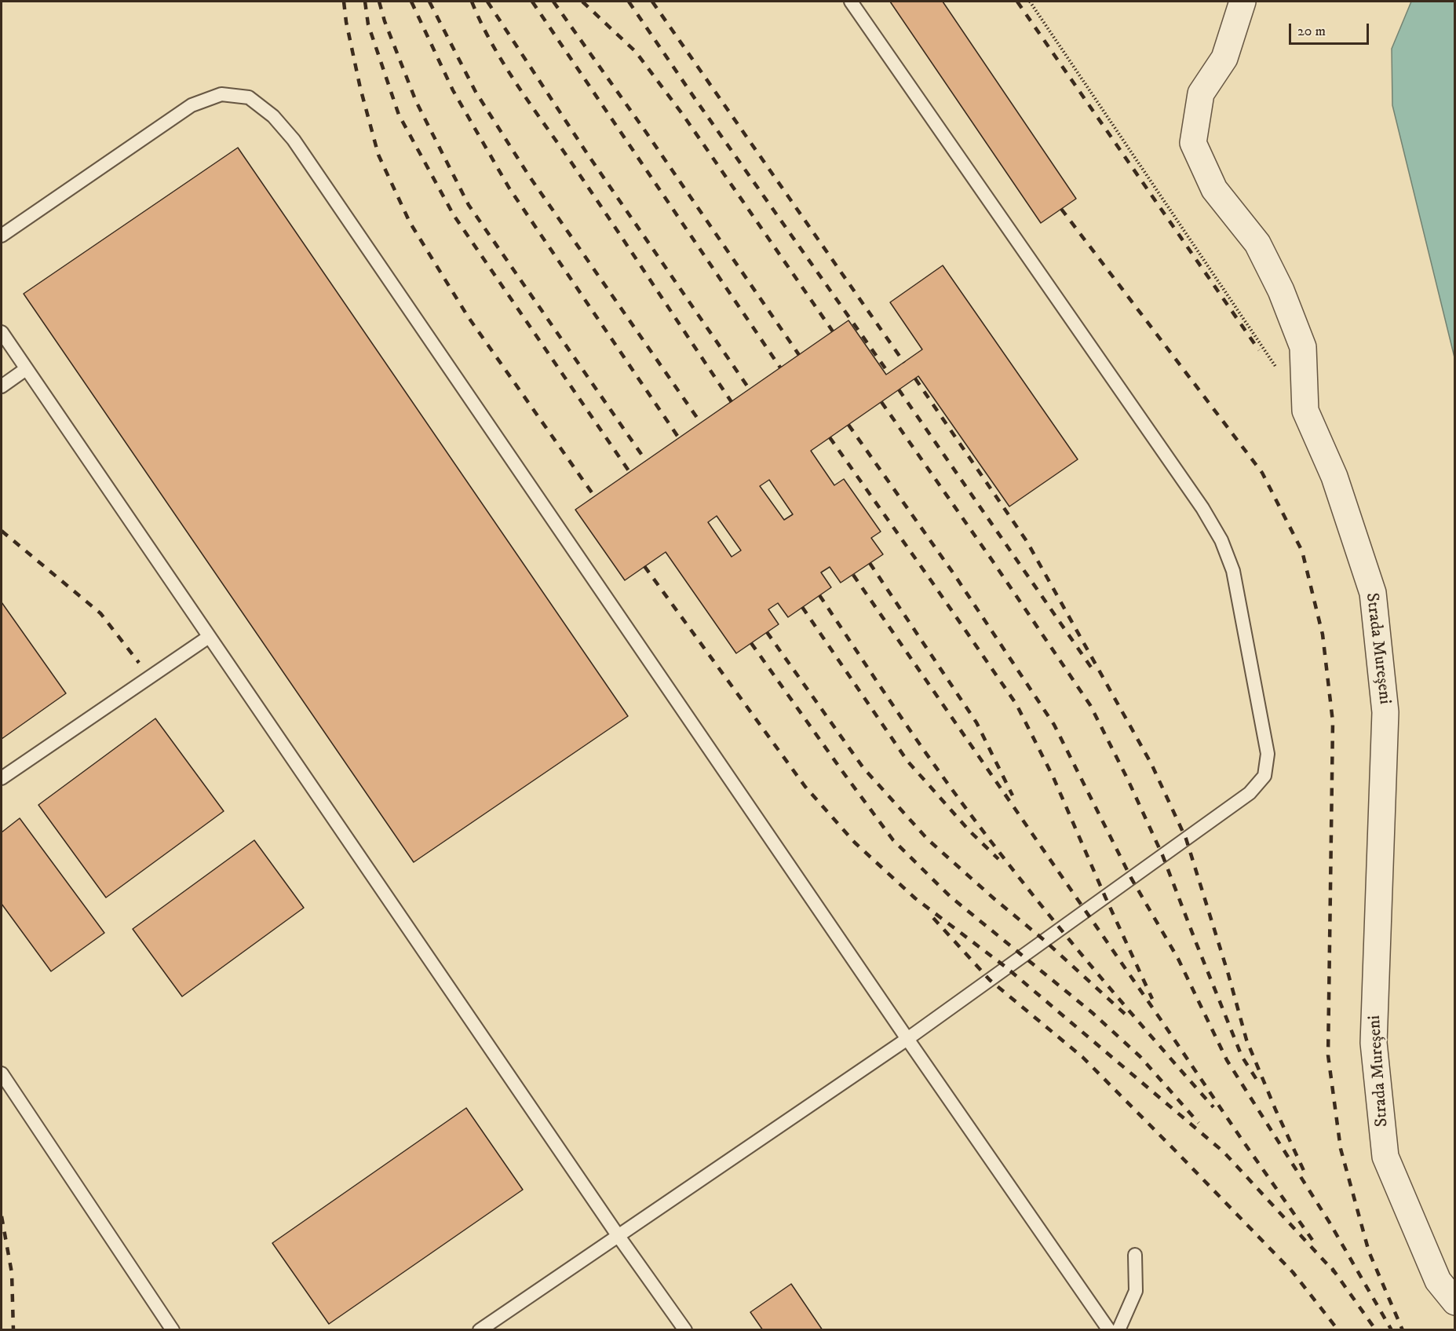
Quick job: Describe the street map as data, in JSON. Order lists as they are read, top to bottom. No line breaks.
{"streets":{"street":["Strada Mureșeni"]},"scale_bar":"20 m"}
